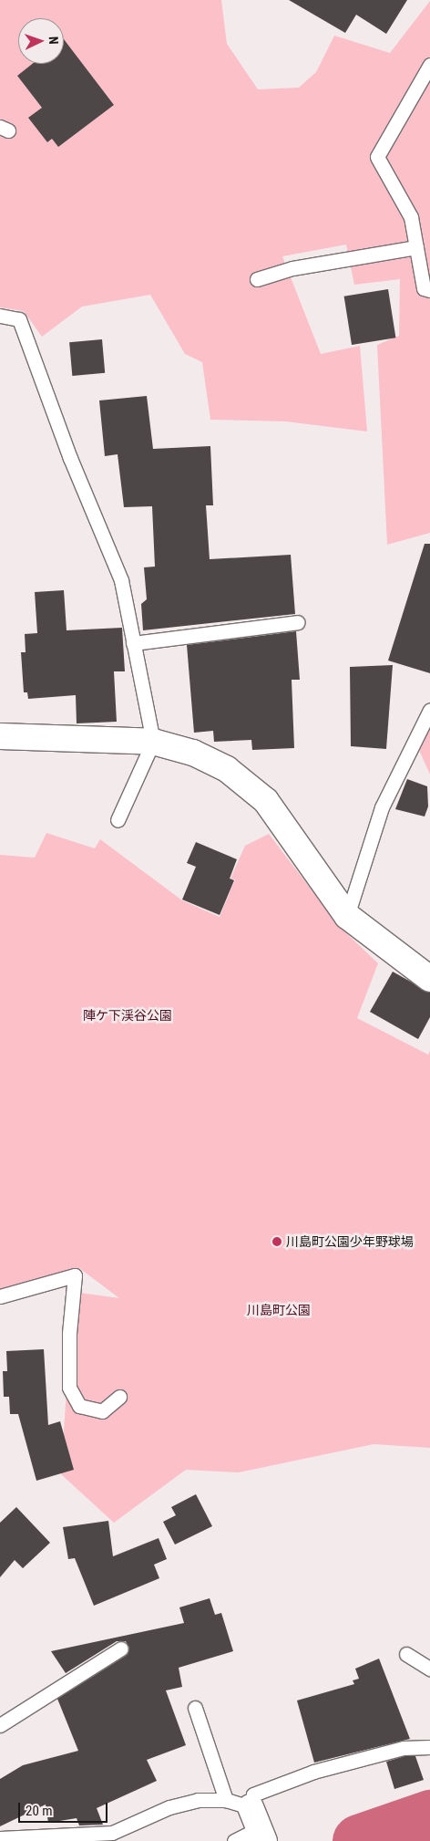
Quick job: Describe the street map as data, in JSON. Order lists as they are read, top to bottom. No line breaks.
{"parks":["陣ケ下渓谷公園","川島町公園"],"places":["川島町公園少年野球場"],"scale_bar":"20 m","north":"right"}
